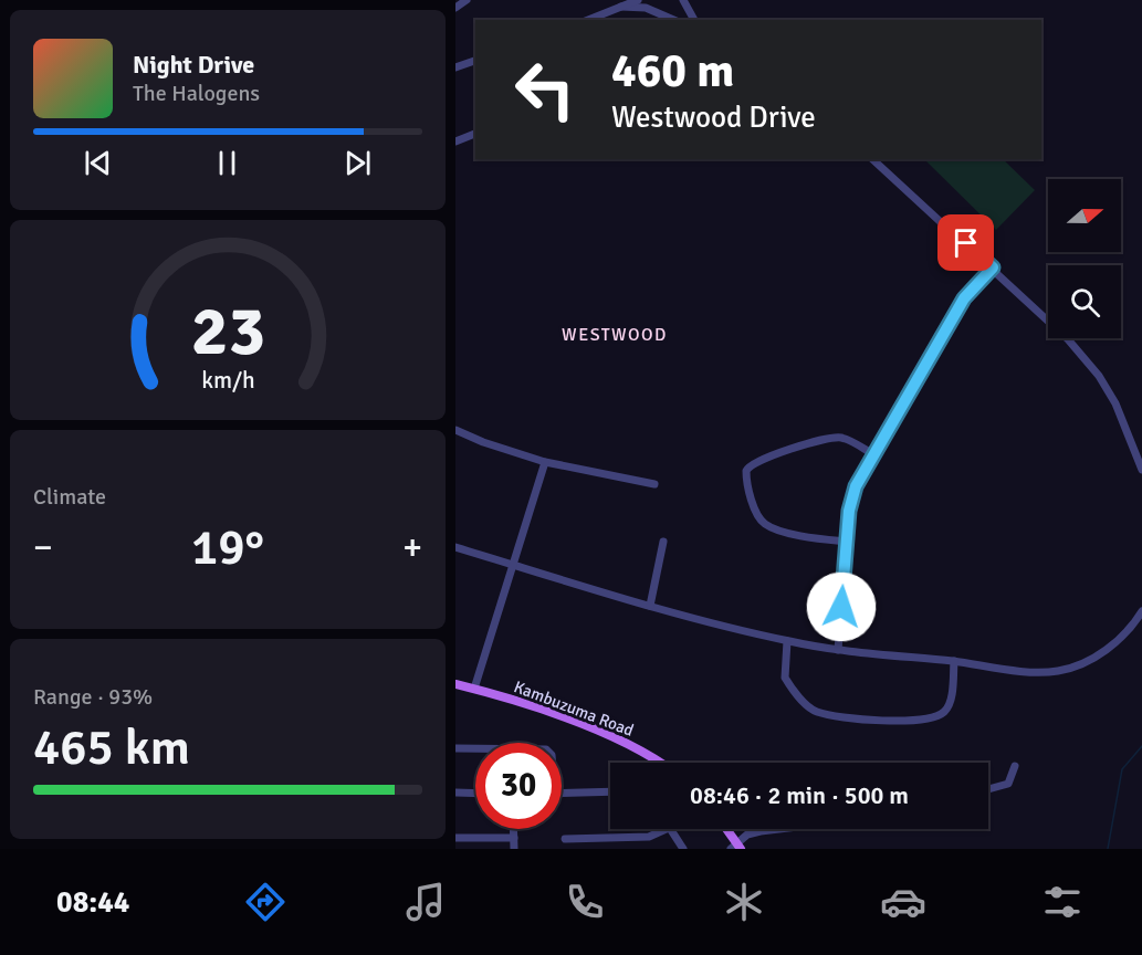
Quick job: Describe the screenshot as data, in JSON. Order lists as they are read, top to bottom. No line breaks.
{"streets":{"main road":["Kambuzuma Road"]},"districts":["WESTWOOD"],"north":"right","page":{"turn":["460 m","Westwood Drive"],"song":["Night Drive","The Halogens"],"tile":["Climate",["Range · 93%","465 km"]],"heat":["−","19°","+"],"limit":"30","trip":"08:46 · 2 min · 500 m","tabs":"08:44","gauge":["23","km/h"]}}
